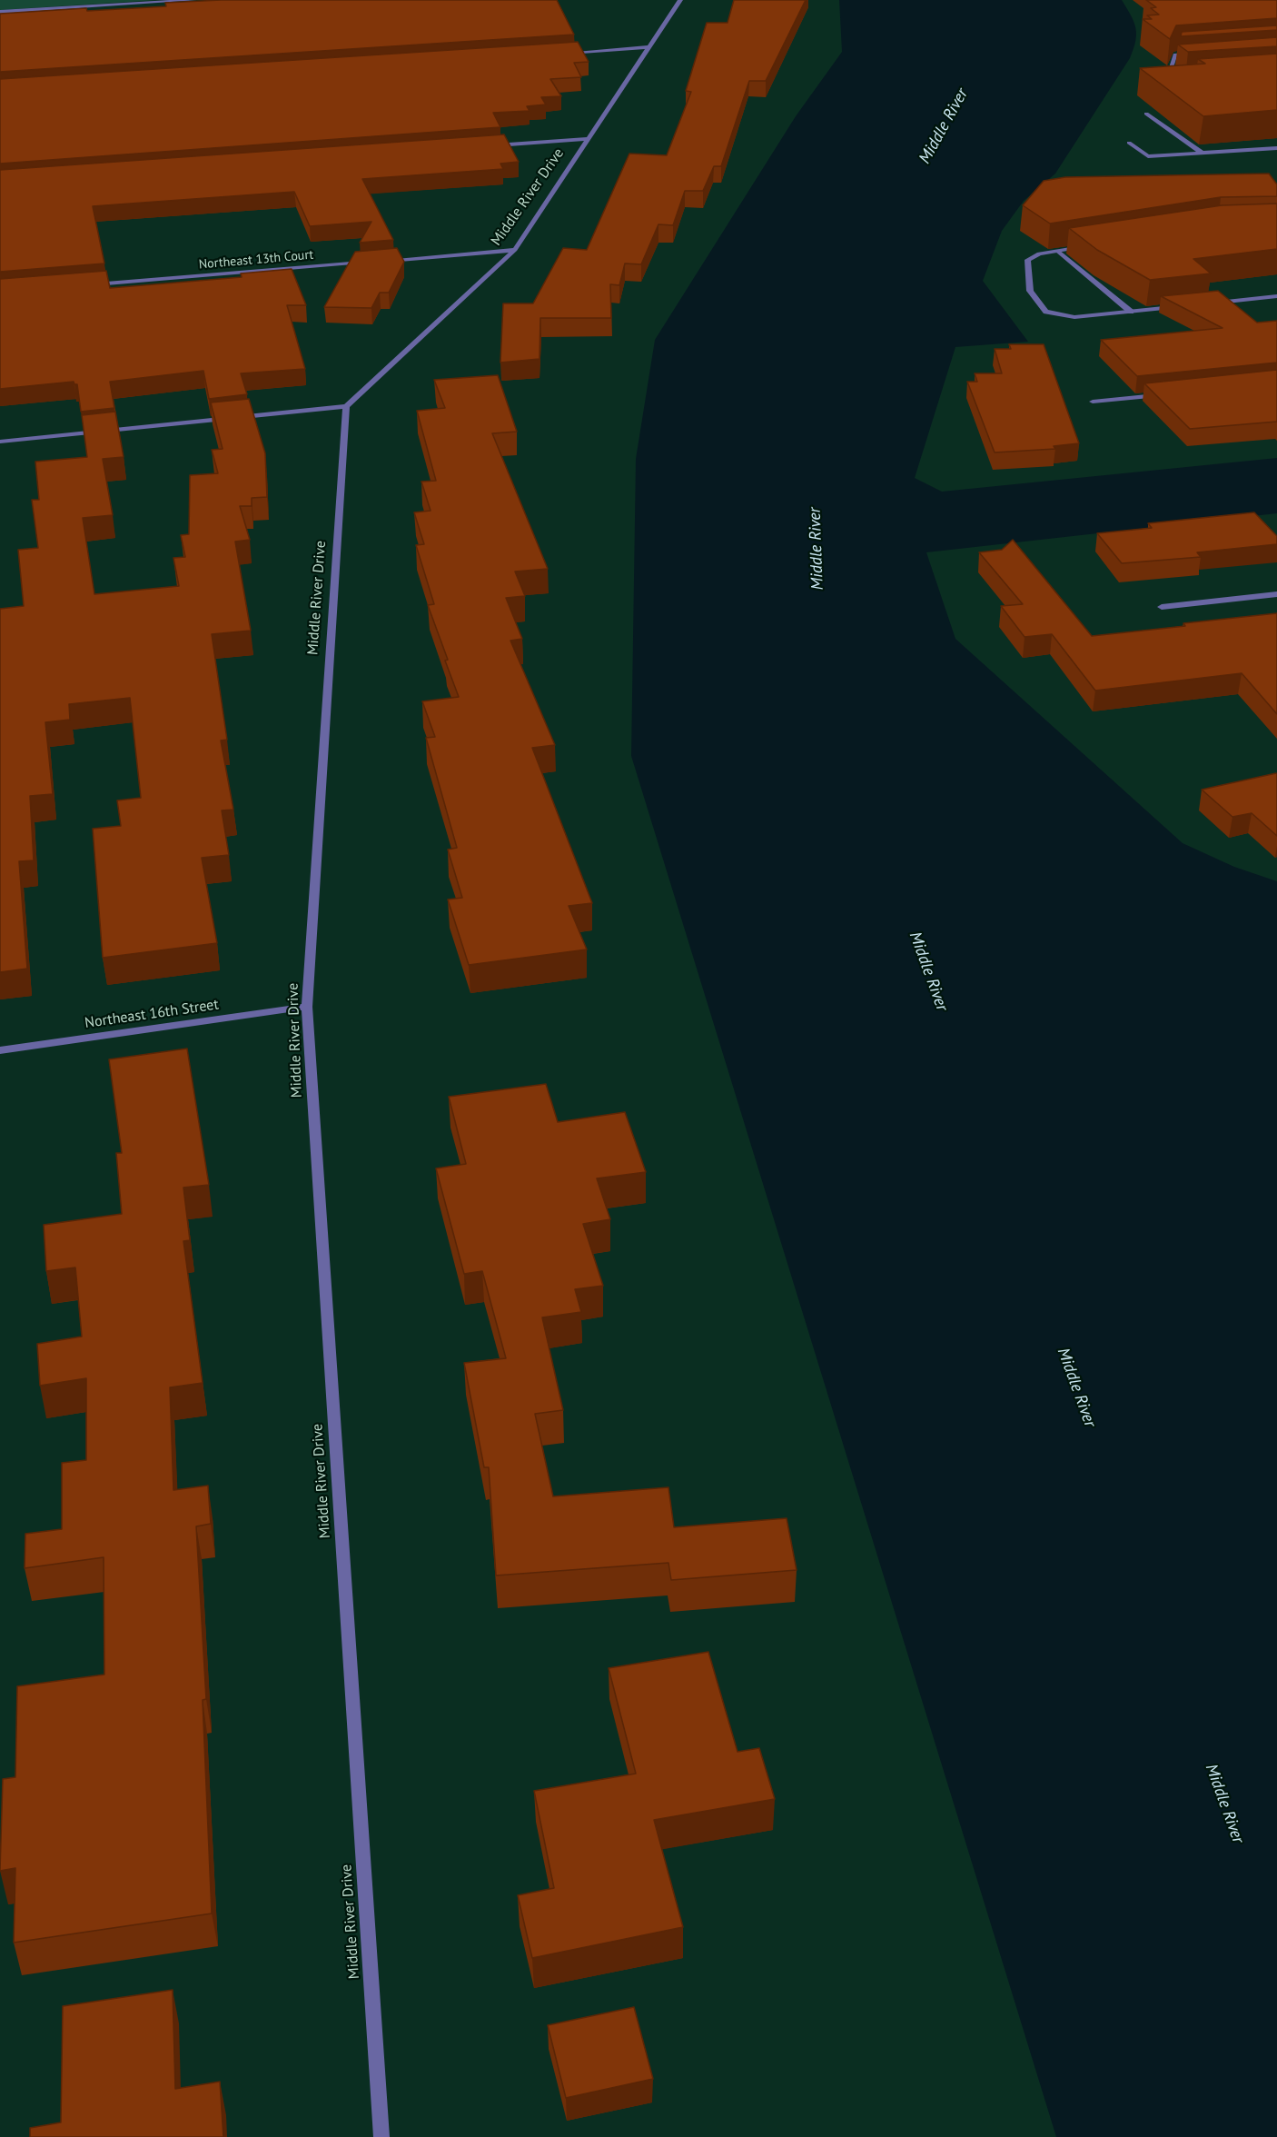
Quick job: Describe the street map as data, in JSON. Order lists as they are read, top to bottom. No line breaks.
{"streets":{"street":["Middle River Drive","Northeast 13th Court","Northeast 16th Street"]},"crossings":[["Middle River Drive","Northeast 16th Street"]],"water":["Middle River"]}
